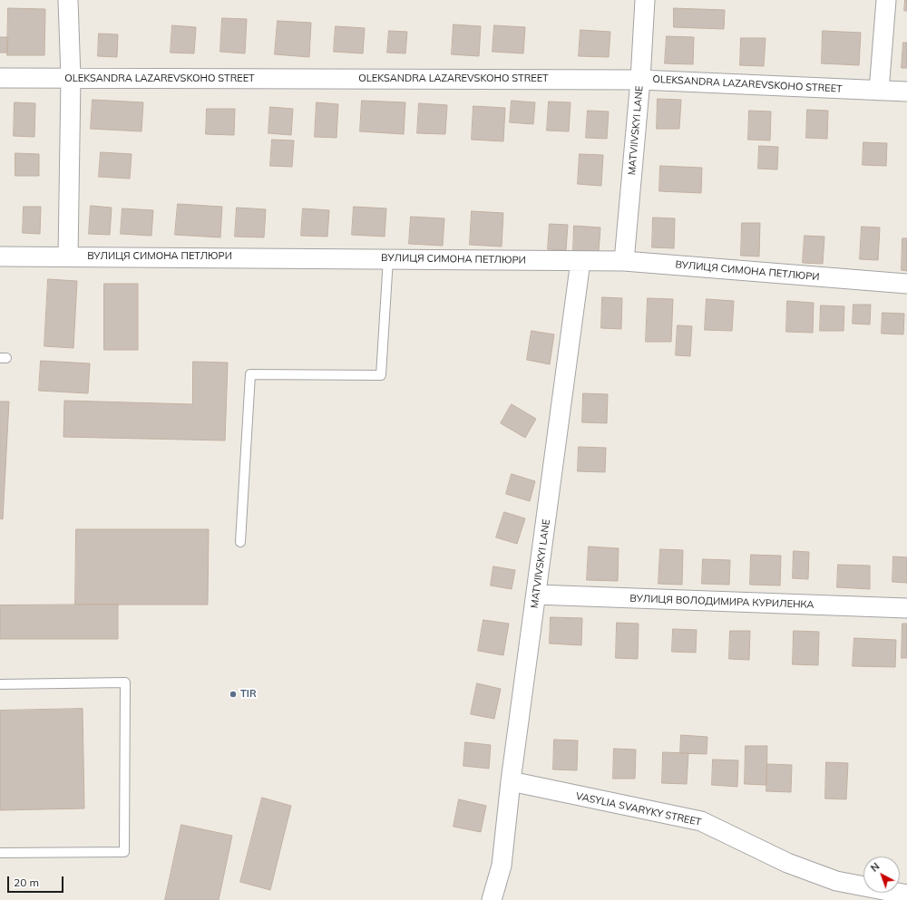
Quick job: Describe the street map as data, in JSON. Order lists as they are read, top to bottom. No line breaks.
{"streets":{"street":["OLEKSANDRA LAZAREVSKOHO STREET","MATVIIVSKYI LANE","ВУЛИЦЯ СИМОНА ПЕТЛЮРИ","ВУЛИЦЯ ВОЛОДИМИРА КУРИЛЕНКА","VASYLIA SVARYKY STREET"]},"crossings":[["OLEKSANDRA LAZAREVSKOHO STREET","MATVIIVSKYI LANE"],["MATVIIVSKYI LANE","ВУЛИЦЯ СИМОНА ПЕТЛЮРИ"],["MATVIIVSKYI LANE","ВУЛИЦЯ ВОЛОДИМИРА КУРИЛЕНКА"],["MATVIIVSKYI LANE","VASYLIA SVARYKY STREET"]],"places":["TIR"],"scale_bar":"20 m","north":"top left"}
